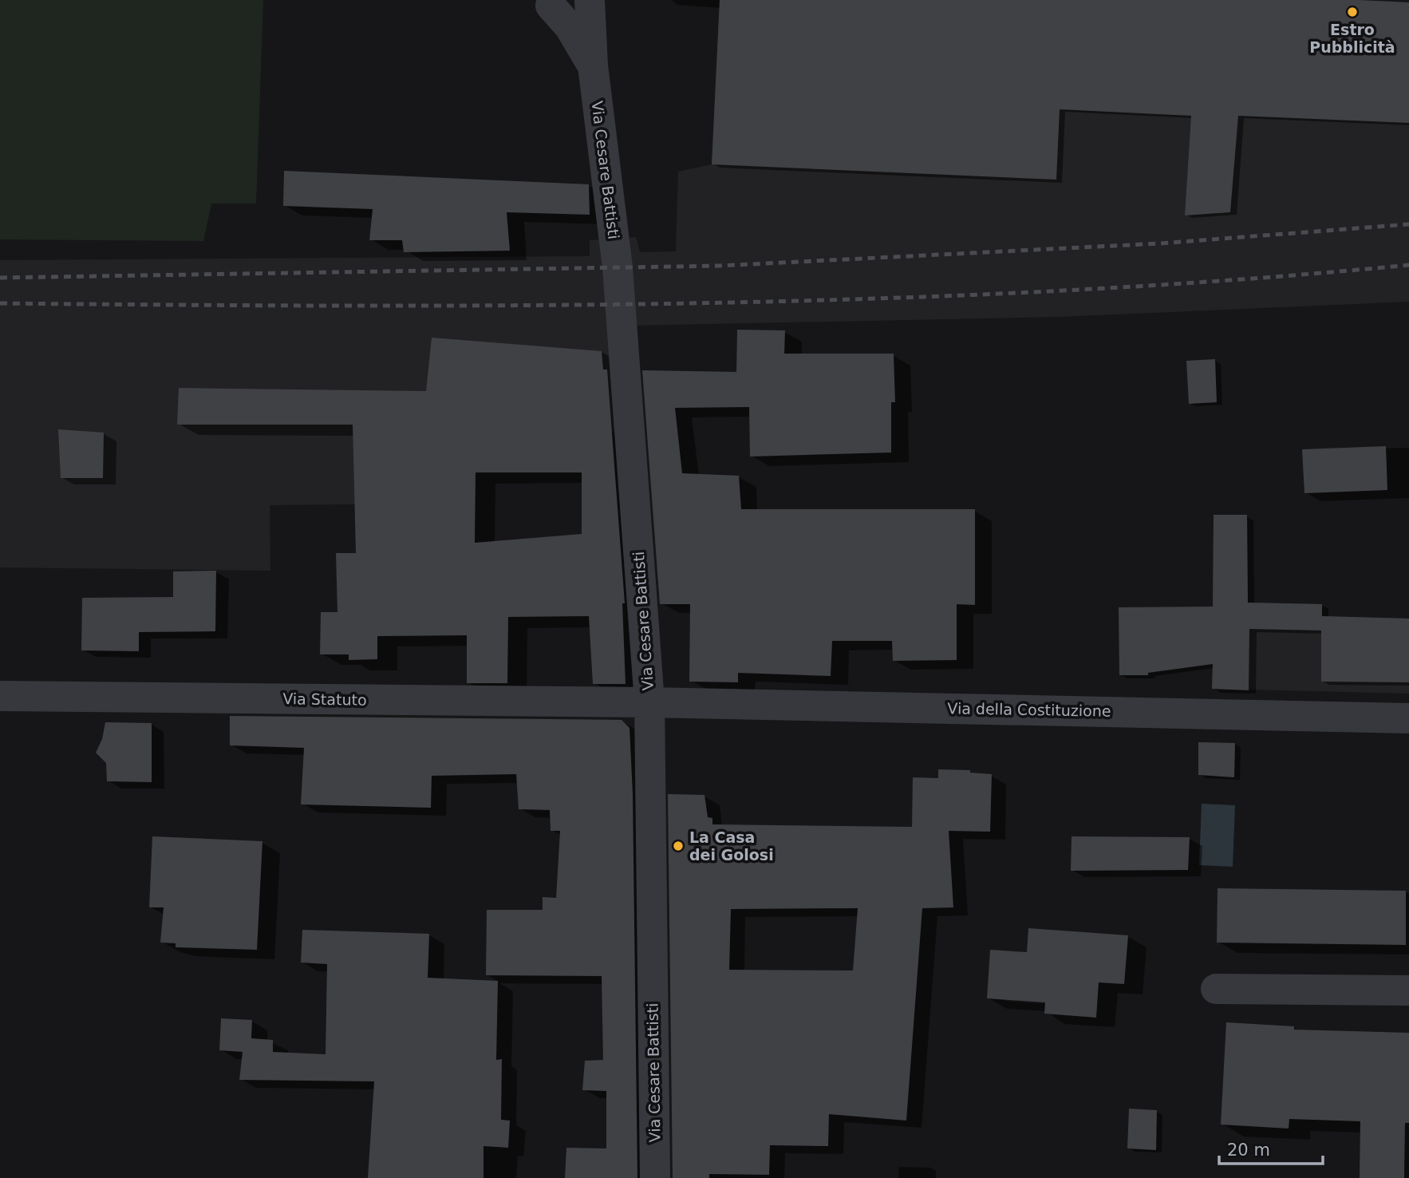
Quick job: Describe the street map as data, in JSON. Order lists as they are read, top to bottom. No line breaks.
{"streets":{"street":["Via Cesare Battisti","Via Statuto","Via della Costituzione"]},"crossings":[["Via Cesare Battisti","Via Statuto"],["Via Cesare Battisti","Via della Costituzione"],["Via Statuto","Via della Costituzione"]],"places":["Estro Pubblicità","La Casa dei Golosi"],"scale_bar":"20 m"}
